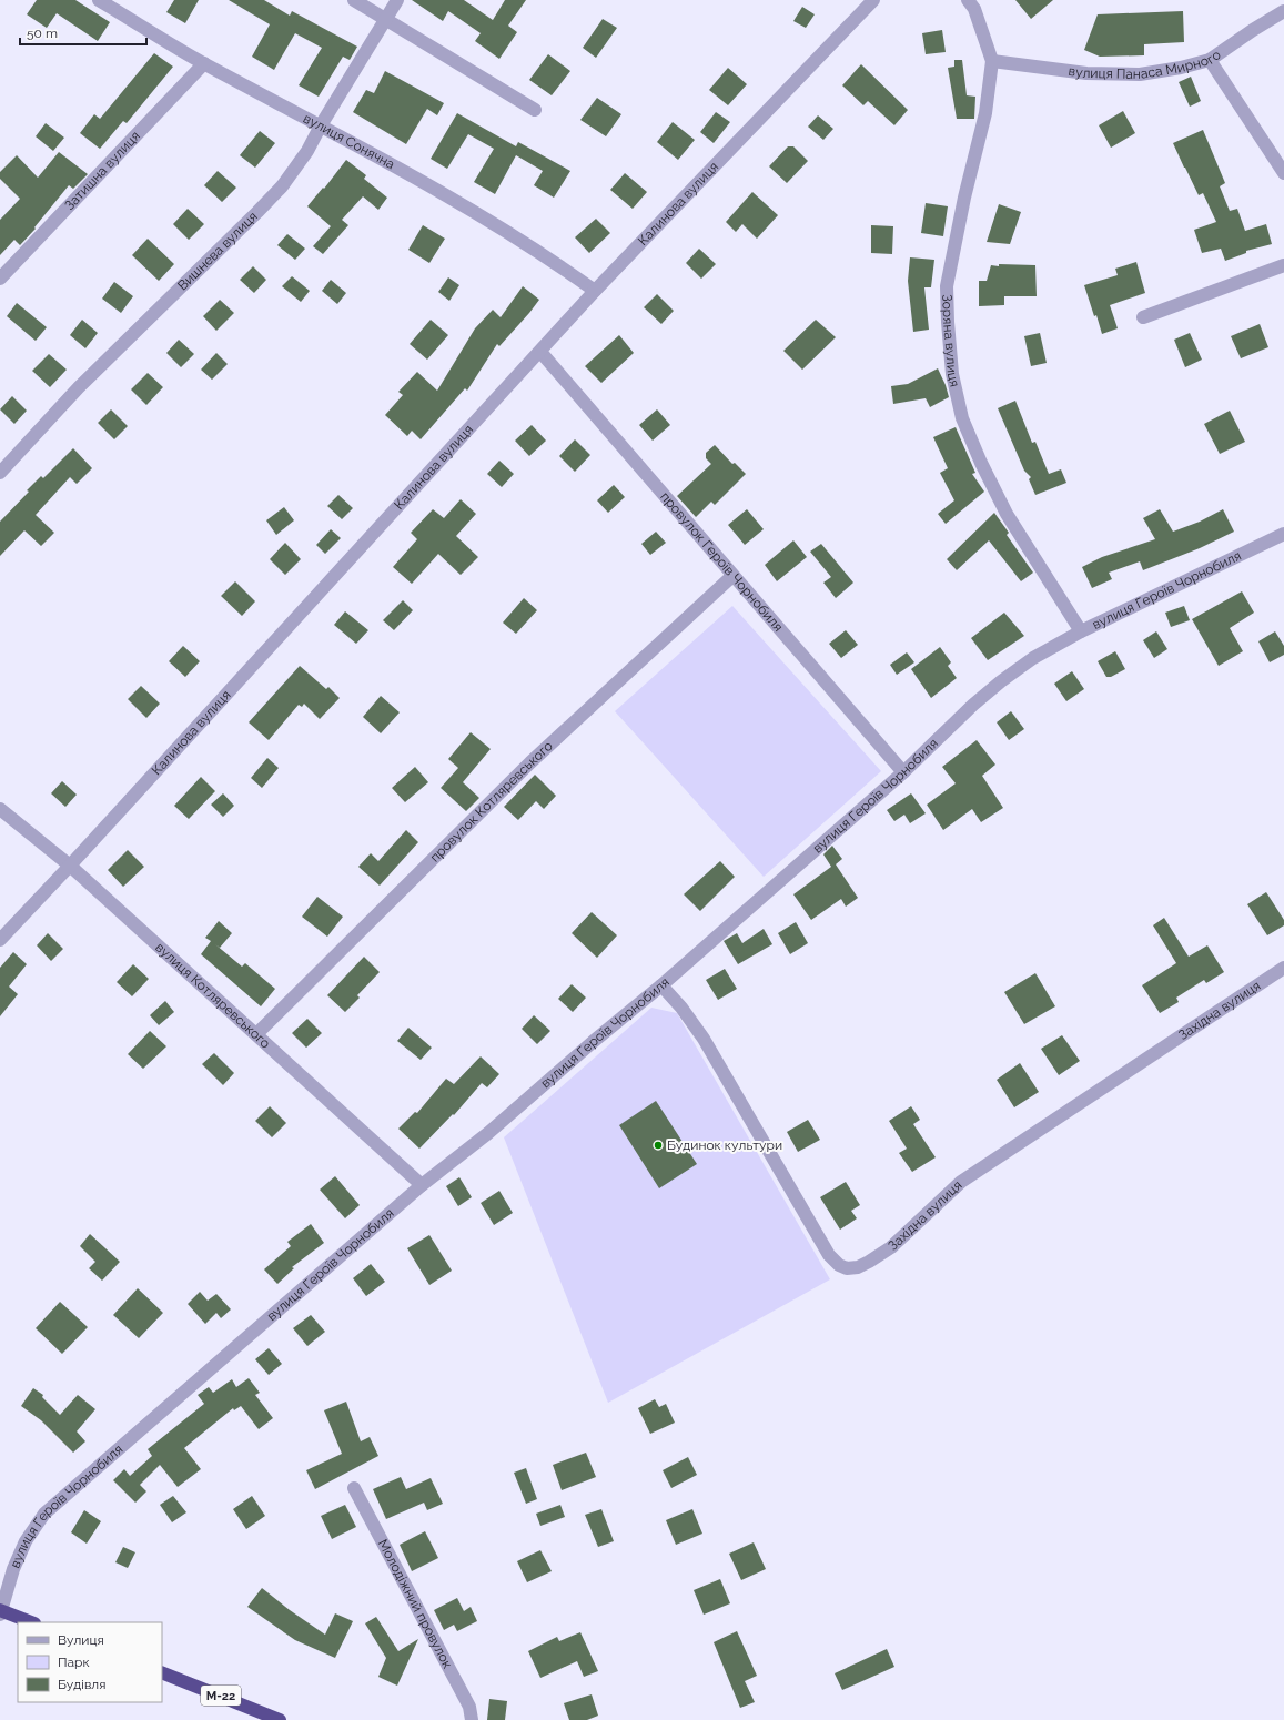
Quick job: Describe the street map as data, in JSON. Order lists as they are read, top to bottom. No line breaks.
{"streets":{"highway":["М-22"],"street":["вулиця Панаса Мирного","вулиця Сонячна","Затишна вулиця","Калинова вулиця","Вишнева вулиця","Зоряна вулиця","провулок Героїв Чорнобиля","вулиця Героїв Чорнобиля","провулок Котляревського","вулиця Котляревського","Західна вулиця","Молодіжний провулок"]},"crossings":[["вулиця Панаса Мирного","Зоряна вулиця"],["вулиця Сонячна","Затишна вулиця"],["вулиця Сонячна","Калинова вулиця"],["вулиця Сонячна","Вишнева вулиця"],["Калинова вулиця","провулок Героїв Чорнобиля"],["Калинова вулиця","вулиця Котляревського"],["Зоряна вулиця","вулиця Героїв Чорнобиля"],["провулок Героїв Чорнобиля","вулиця Героїв Чорнобиля"],["провулок Героїв Чорнобиля","провулок Котляревського"],["вулиця Героїв Чорнобиля","вулиця Котляревського"],["вулиця Героїв Чорнобиля","Західна вулиця"],["провулок Котляревського","вулиця Котляревського"]],"places":["Будинок культури"],"legend":["Вулиця","Парк","Будівля"],"scale_bar":"50 m"}
